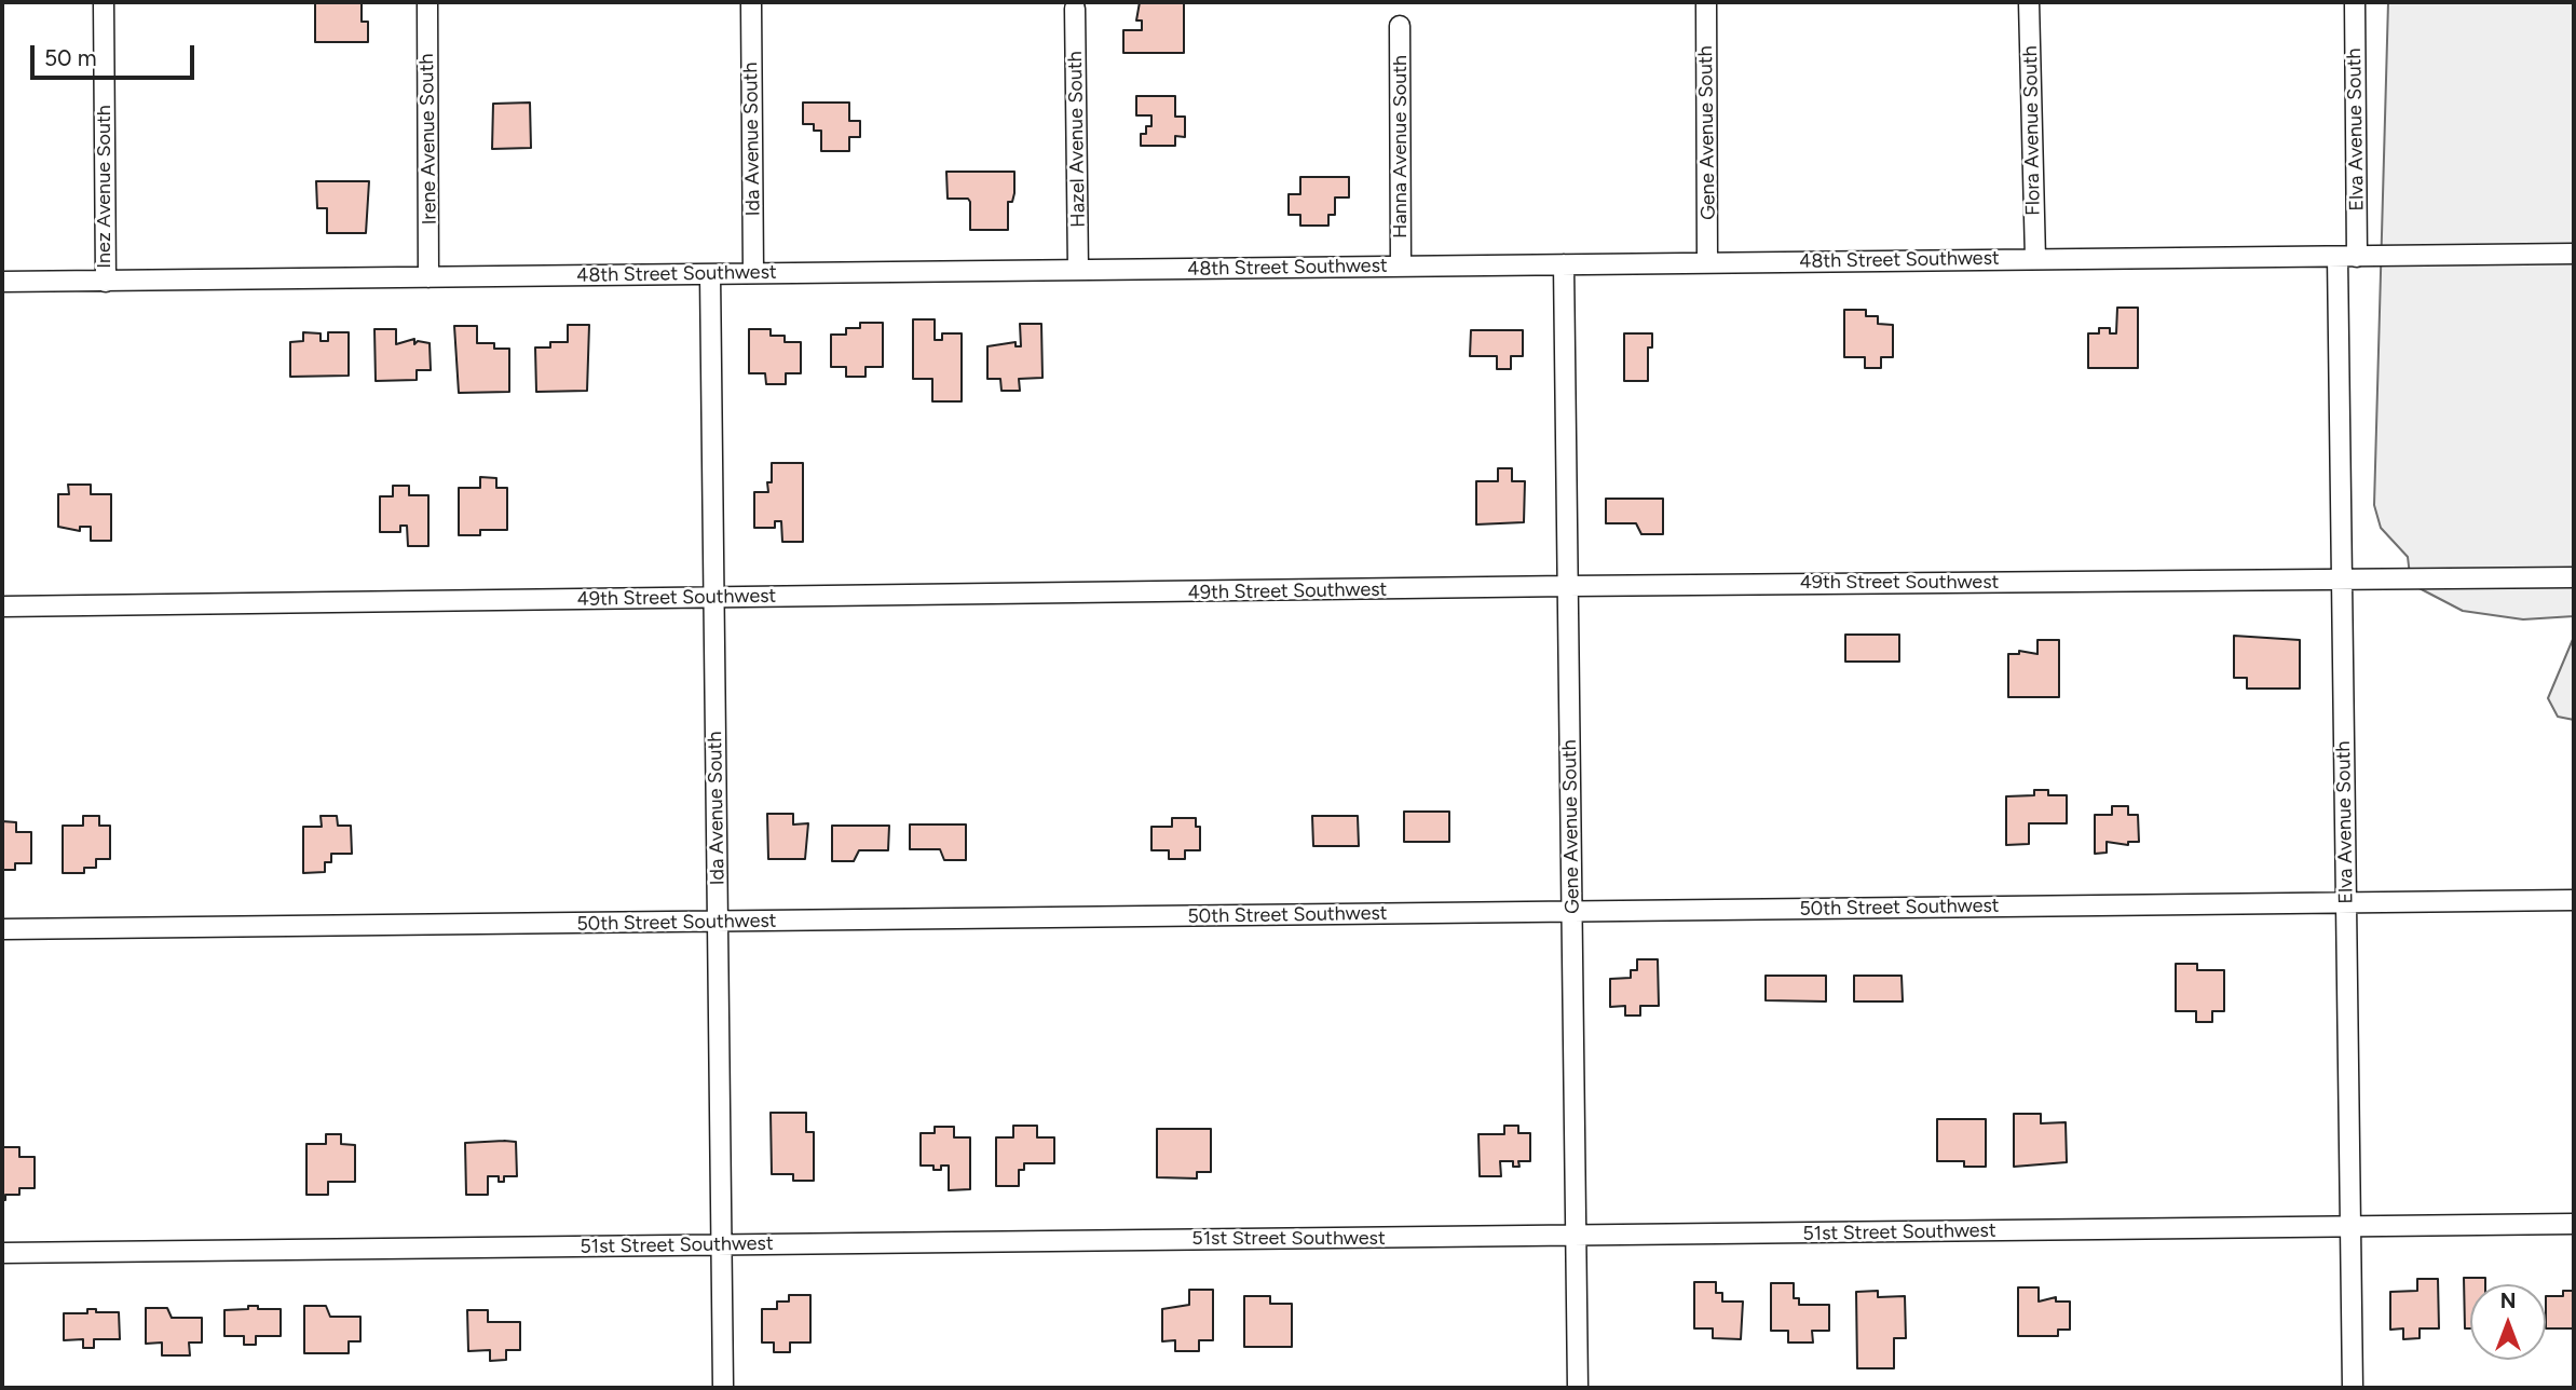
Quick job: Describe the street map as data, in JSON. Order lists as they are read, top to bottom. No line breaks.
{"streets":{"street":["Elva Avenue South","Flora Avenue South","Gene Avenue South","Irene Avenue South","Ida Avenue South","Hazel Avenue South","Hanna Avenue South","Inez Avenue South","48th Street Southwest","49th Street Southwest","50th Street Southwest","51st Street Southwest"]},"crossings":[["Elva Avenue South","48th Street Southwest"],["Elva Avenue South","49th Street Southwest"],["Elva Avenue South","50th Street Southwest"],["Elva Avenue South","51st Street Southwest"],["Flora Avenue South","48th Street Southwest"],["Gene Avenue South","48th Street Southwest"],["Gene Avenue South","49th Street Southwest"],["Gene Avenue South","50th Street Southwest"],["Gene Avenue South","51st Street Southwest"],["Irene Avenue South","48th Street Southwest"],["Ida Avenue South","48th Street Southwest"],["Ida Avenue South","49th Street Southwest"],["Ida Avenue South","50th Street Southwest"],["Ida Avenue South","51st Street Southwest"],["Hazel Avenue South","48th Street Southwest"],["Hanna Avenue South","48th Street Southwest"],["Inez Avenue South","48th Street Southwest"]],"scale_bar":"50 m","north":"top"}
